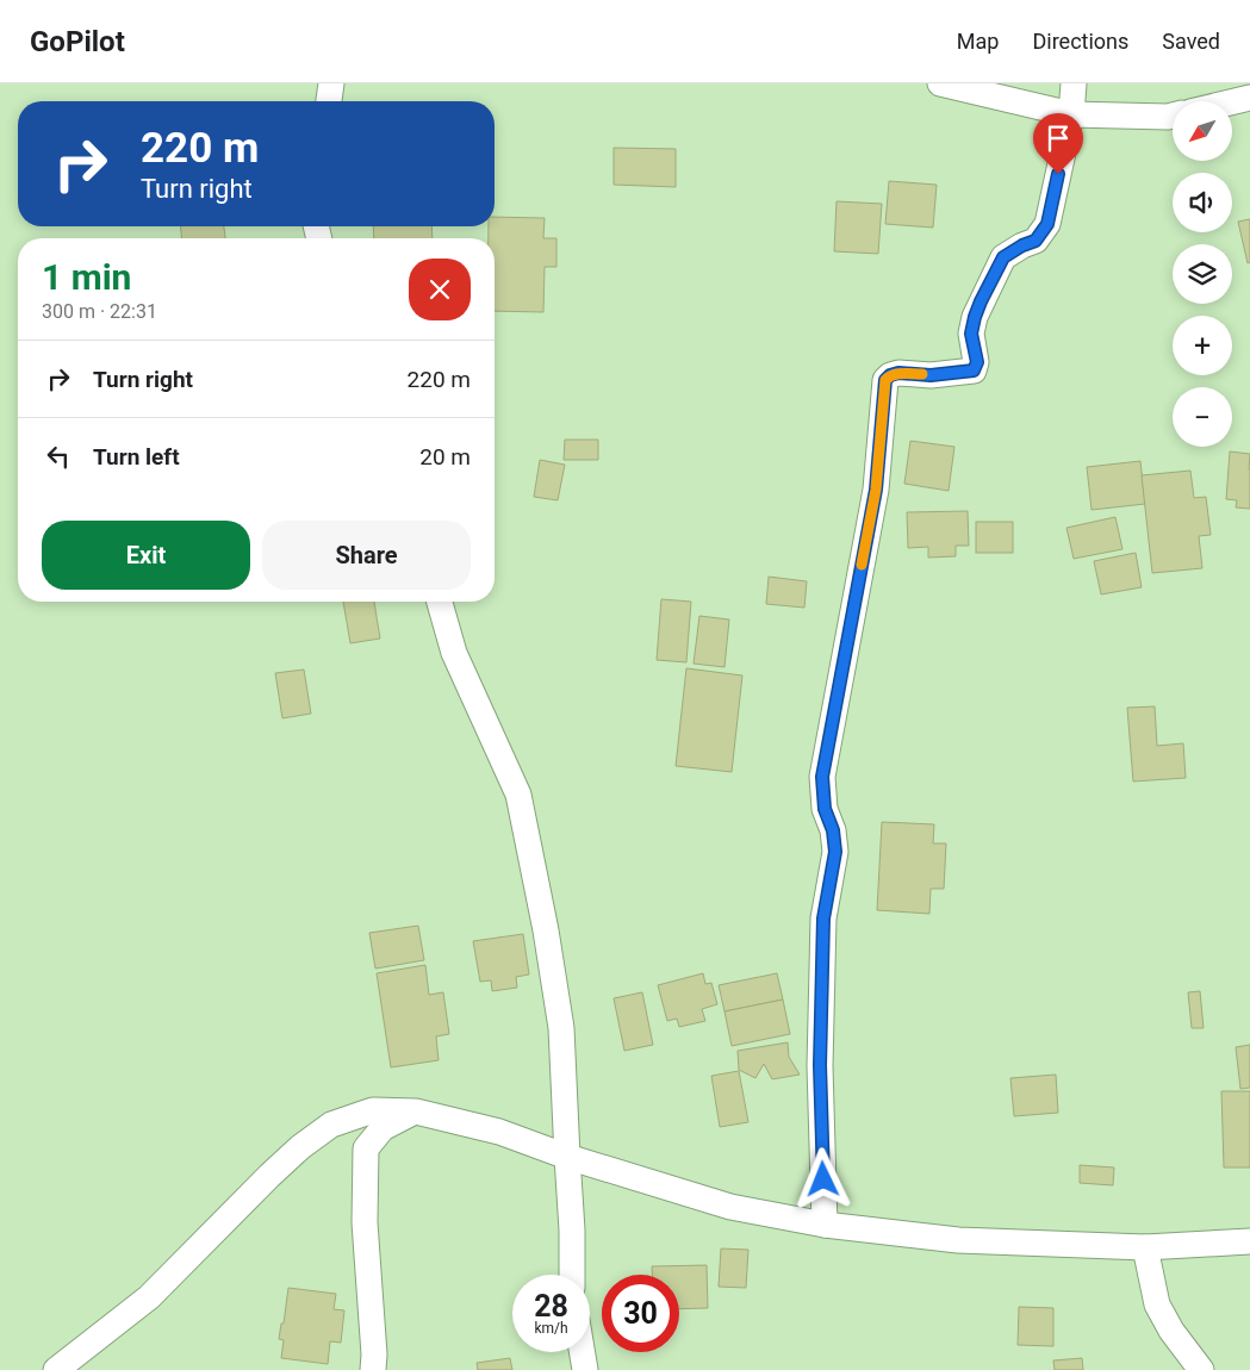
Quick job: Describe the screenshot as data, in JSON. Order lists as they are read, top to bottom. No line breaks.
{"north":"bottom left","page":{"header":"GoPilot","nav":["Map","Directions","Saved"],"map_buttons":["+","−"],"turn":["220 m","Turn right"],"heading":["1 min","300 m · 22:31"],"list":[{"name":"Turn right","value":"220 m"},{"name":"Turn left","value":"20 m"}],"buttons":["Exit","Share"],"speed":"28 km/h","limit":"30"}}
